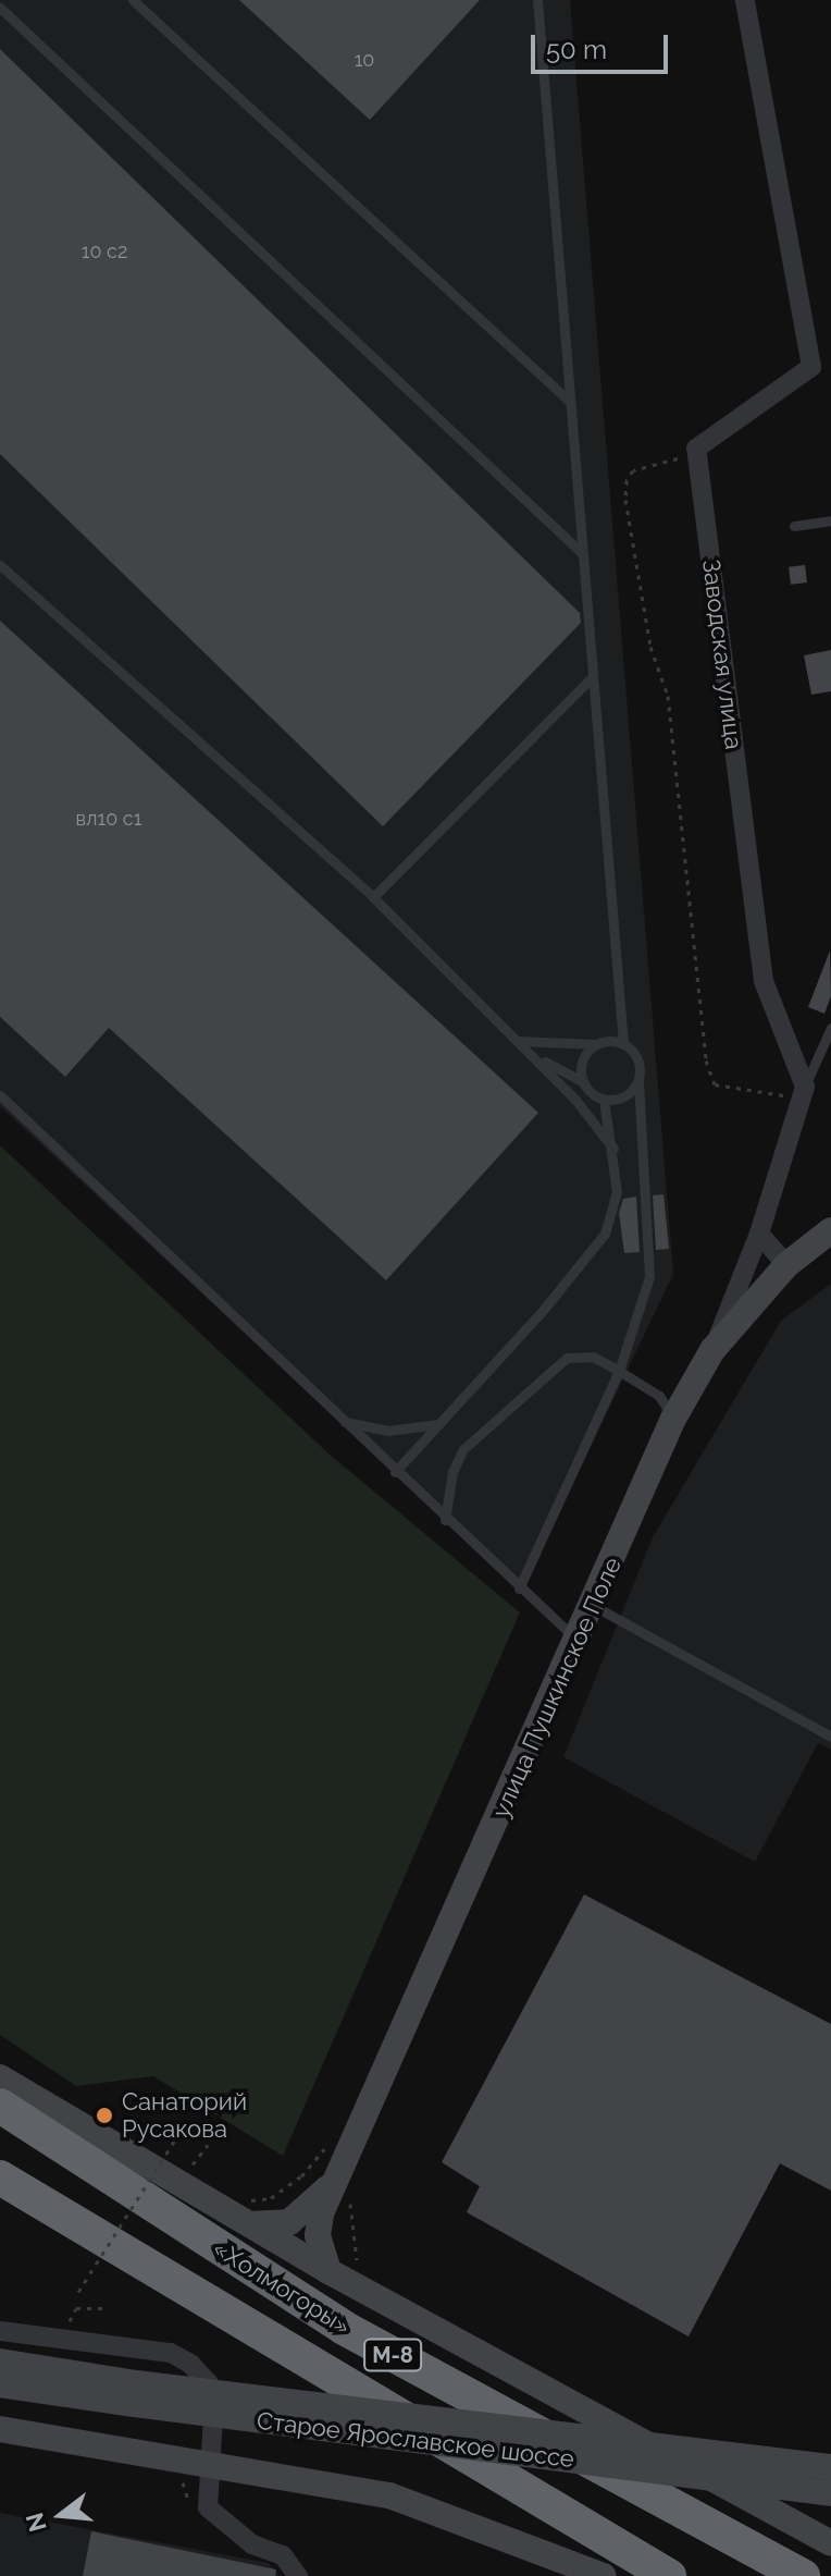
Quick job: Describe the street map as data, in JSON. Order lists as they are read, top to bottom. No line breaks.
{"streets":{"highway":["«Холмогоры»","М-8"],"main road":["улица Пушкинское Поле","Старое Ярославское шоссе"],"street":["Заводская улица"]},"places":["Санаторий Русакова"],"house_numbers":["10","10 с2","вл10 с1"],"scale_bar":"50 m","north":"left"}
